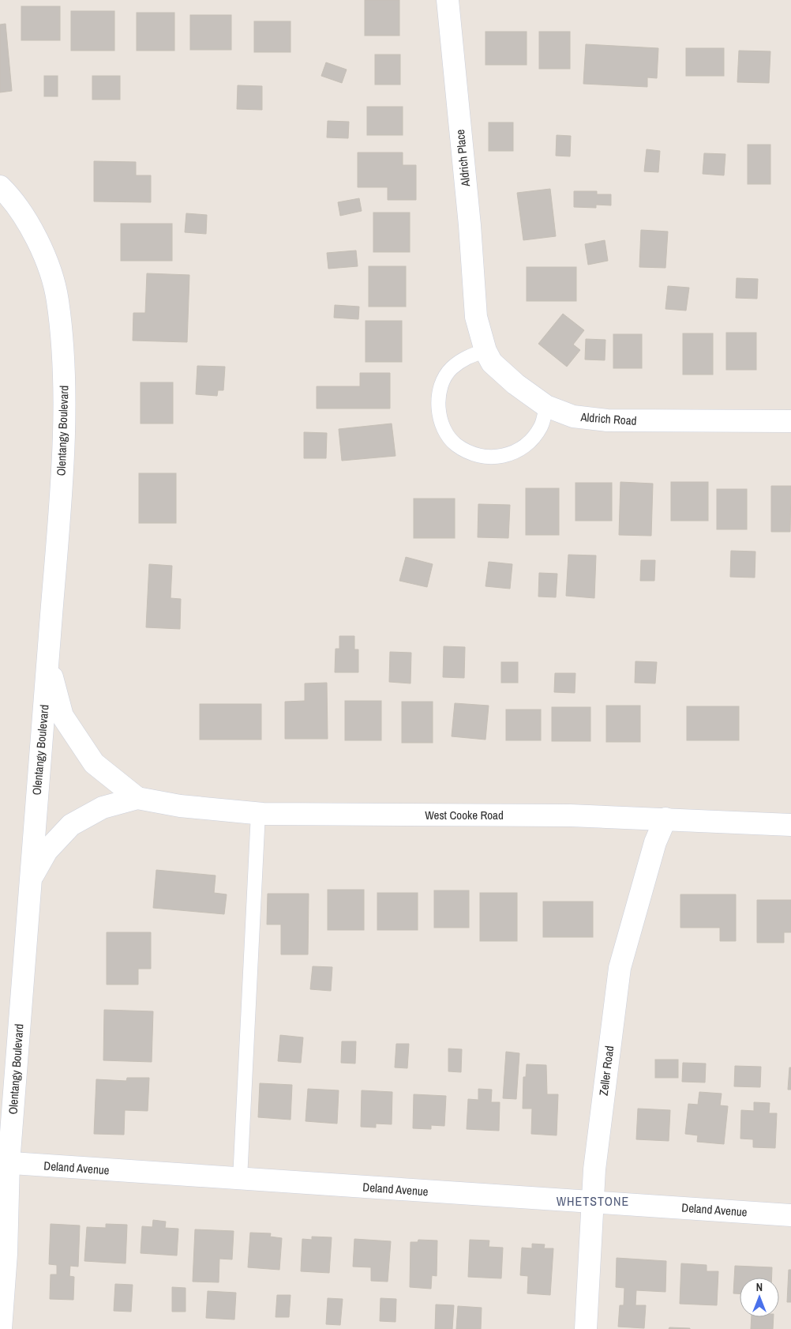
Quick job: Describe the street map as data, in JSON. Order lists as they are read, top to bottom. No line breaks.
{"streets":{"street":["Aldrich Place","Aldrich Road","Olentangy Boulevard","West Cooke Road","Zeller Road","Deland Avenue"]},"crossings":[["Aldrich Place","Aldrich Road"],["Olentangy Boulevard","West Cooke Road"],["Olentangy Boulevard","Deland Avenue"],["West Cooke Road","Zeller Road"],["Zeller Road","Deland Avenue"]],"districts":["WHETSTONE"],"north":"top"}
